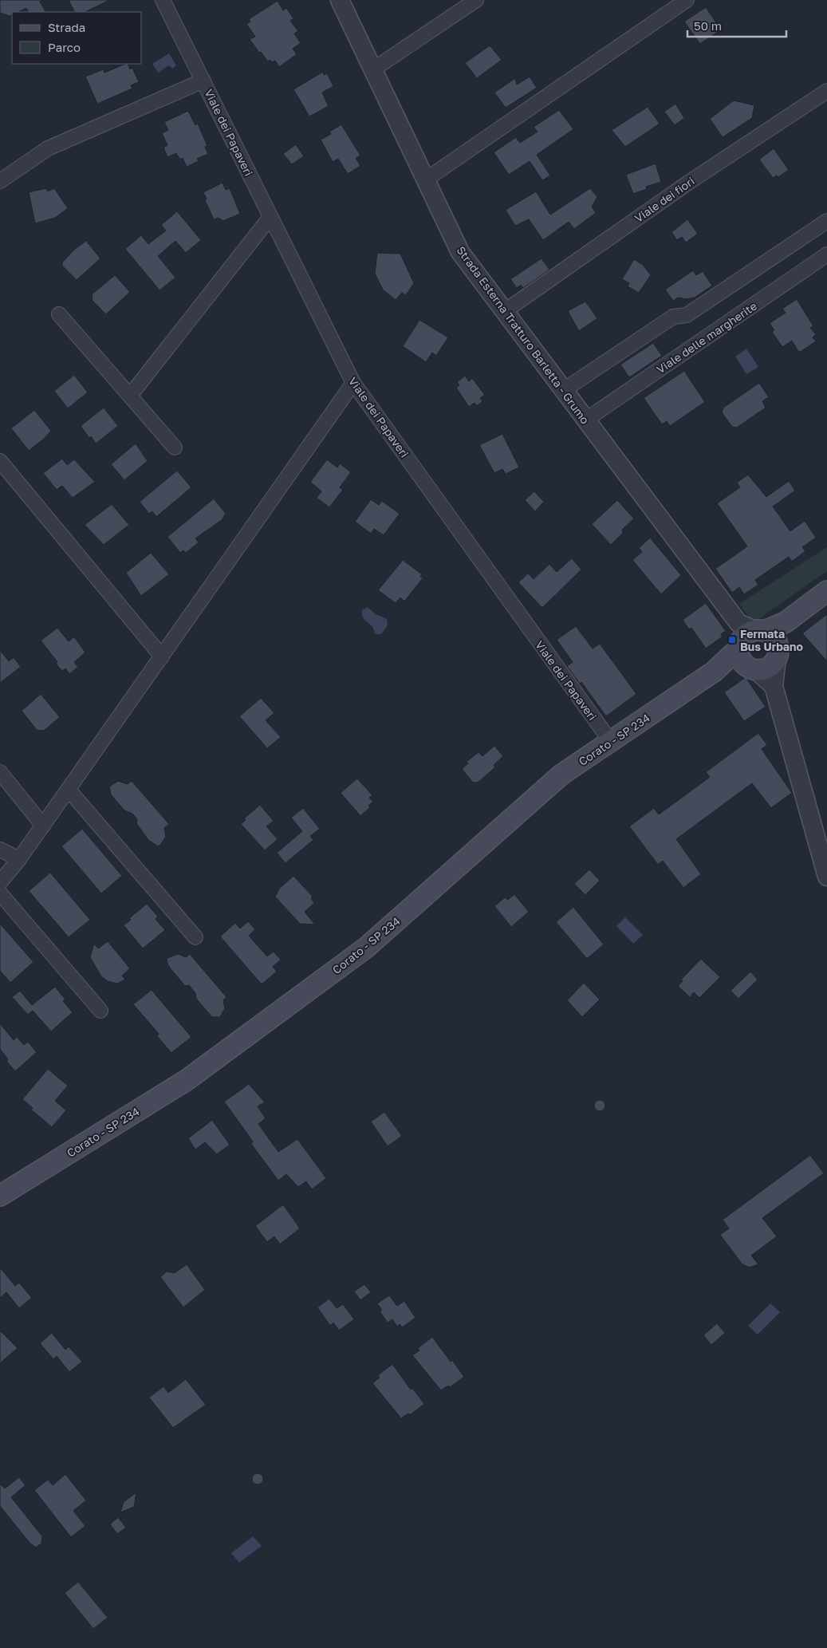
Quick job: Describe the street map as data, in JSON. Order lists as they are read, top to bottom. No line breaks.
{"streets":{"main road":["Corato - SP 234"],"street":["Viale dei Papaveri","Viale dei fiori","Strada Esterna Tratturo Barletta - Grumo","Viale delle margherite"]},"crossings":[["Viale dei Papaveri","Corato - SP 234"],["Viale dei fiori","Strada Esterna Tratturo Barletta - Grumo"],["Strada Esterna Tratturo Barletta - Grumo","Viale delle margherite"],["Strada Esterna Tratturo Barletta - Grumo","Corato - SP 234"]],"places":{"transit":["Fermata Bus Urbano"]},"legend":["Strada","Parco"],"scale_bar":"50 m"}
